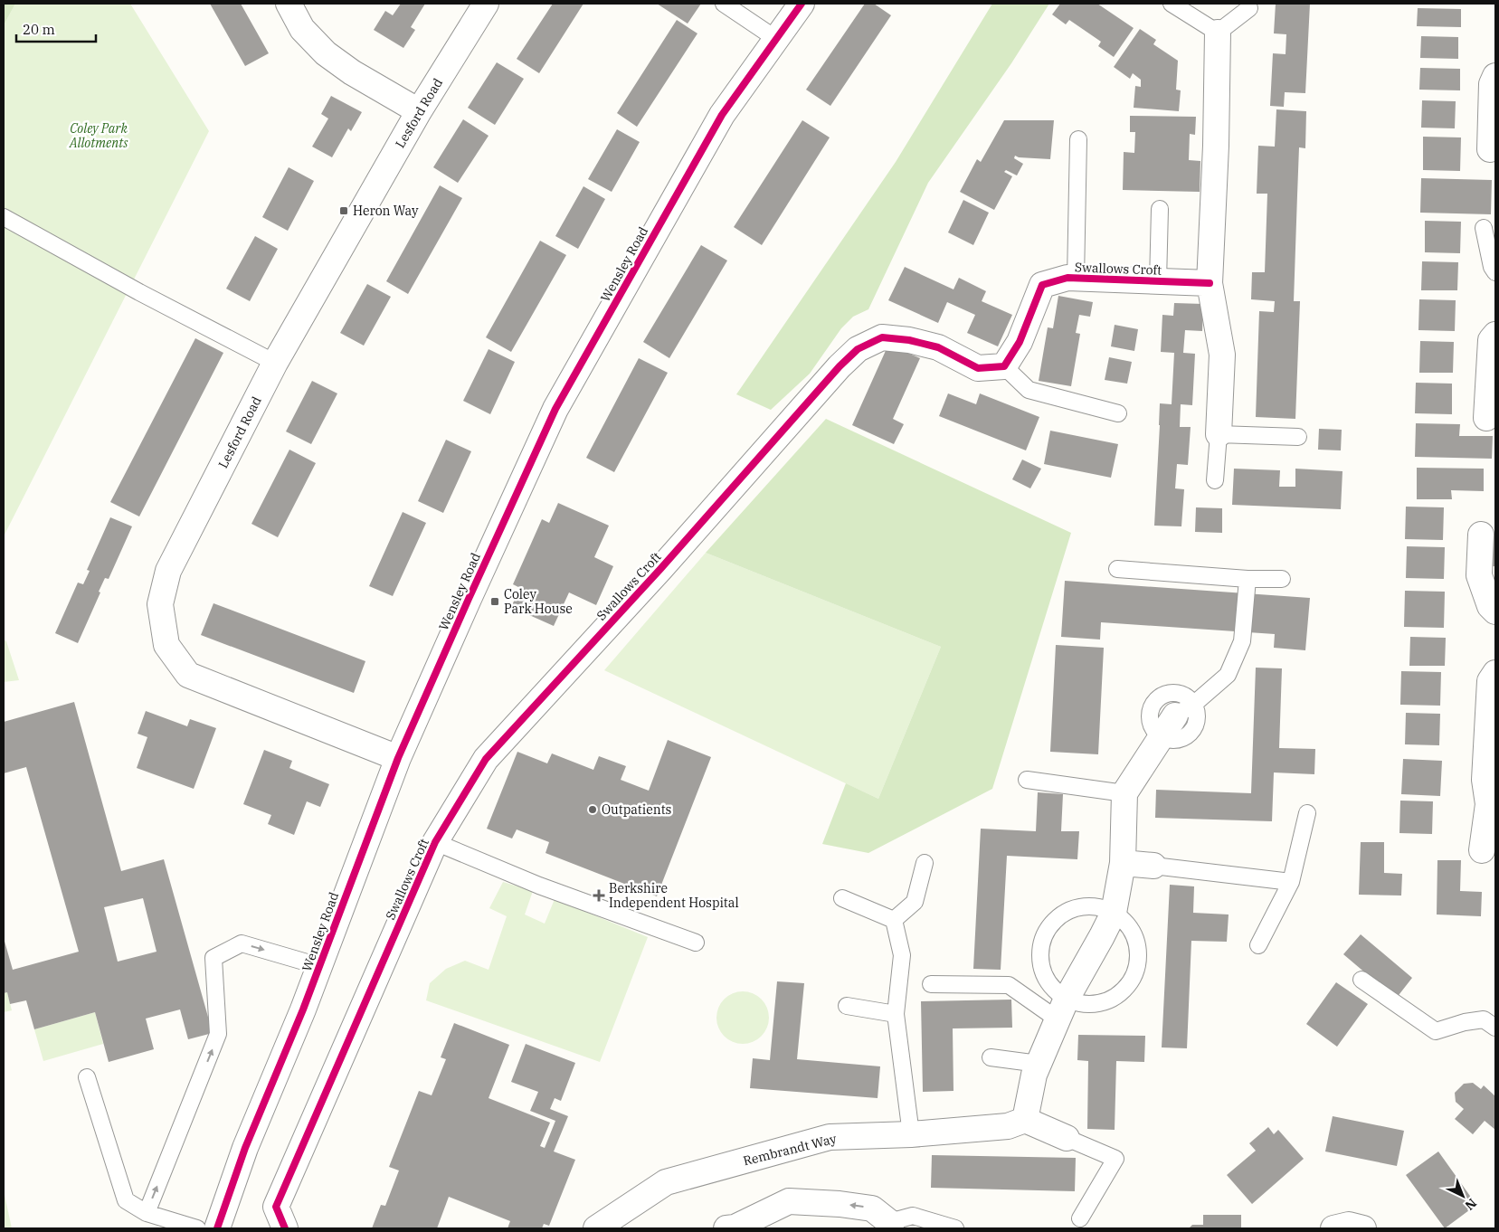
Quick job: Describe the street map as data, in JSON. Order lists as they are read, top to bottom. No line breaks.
{"streets":{"street":["Lesford Road","Wensley Road","Swallows Croft","Rembrandt Way"]},"crossings":[["Lesford Road","Wensley Road"]],"parks":["Coley Park Allotments"],"places":{"transit":["Heron Way","Coley Park House"],"other":["Outpatients"],"health":["Berkshire Independent Hospital"]},"scale_bar":"20 m","north":"bottom right"}
